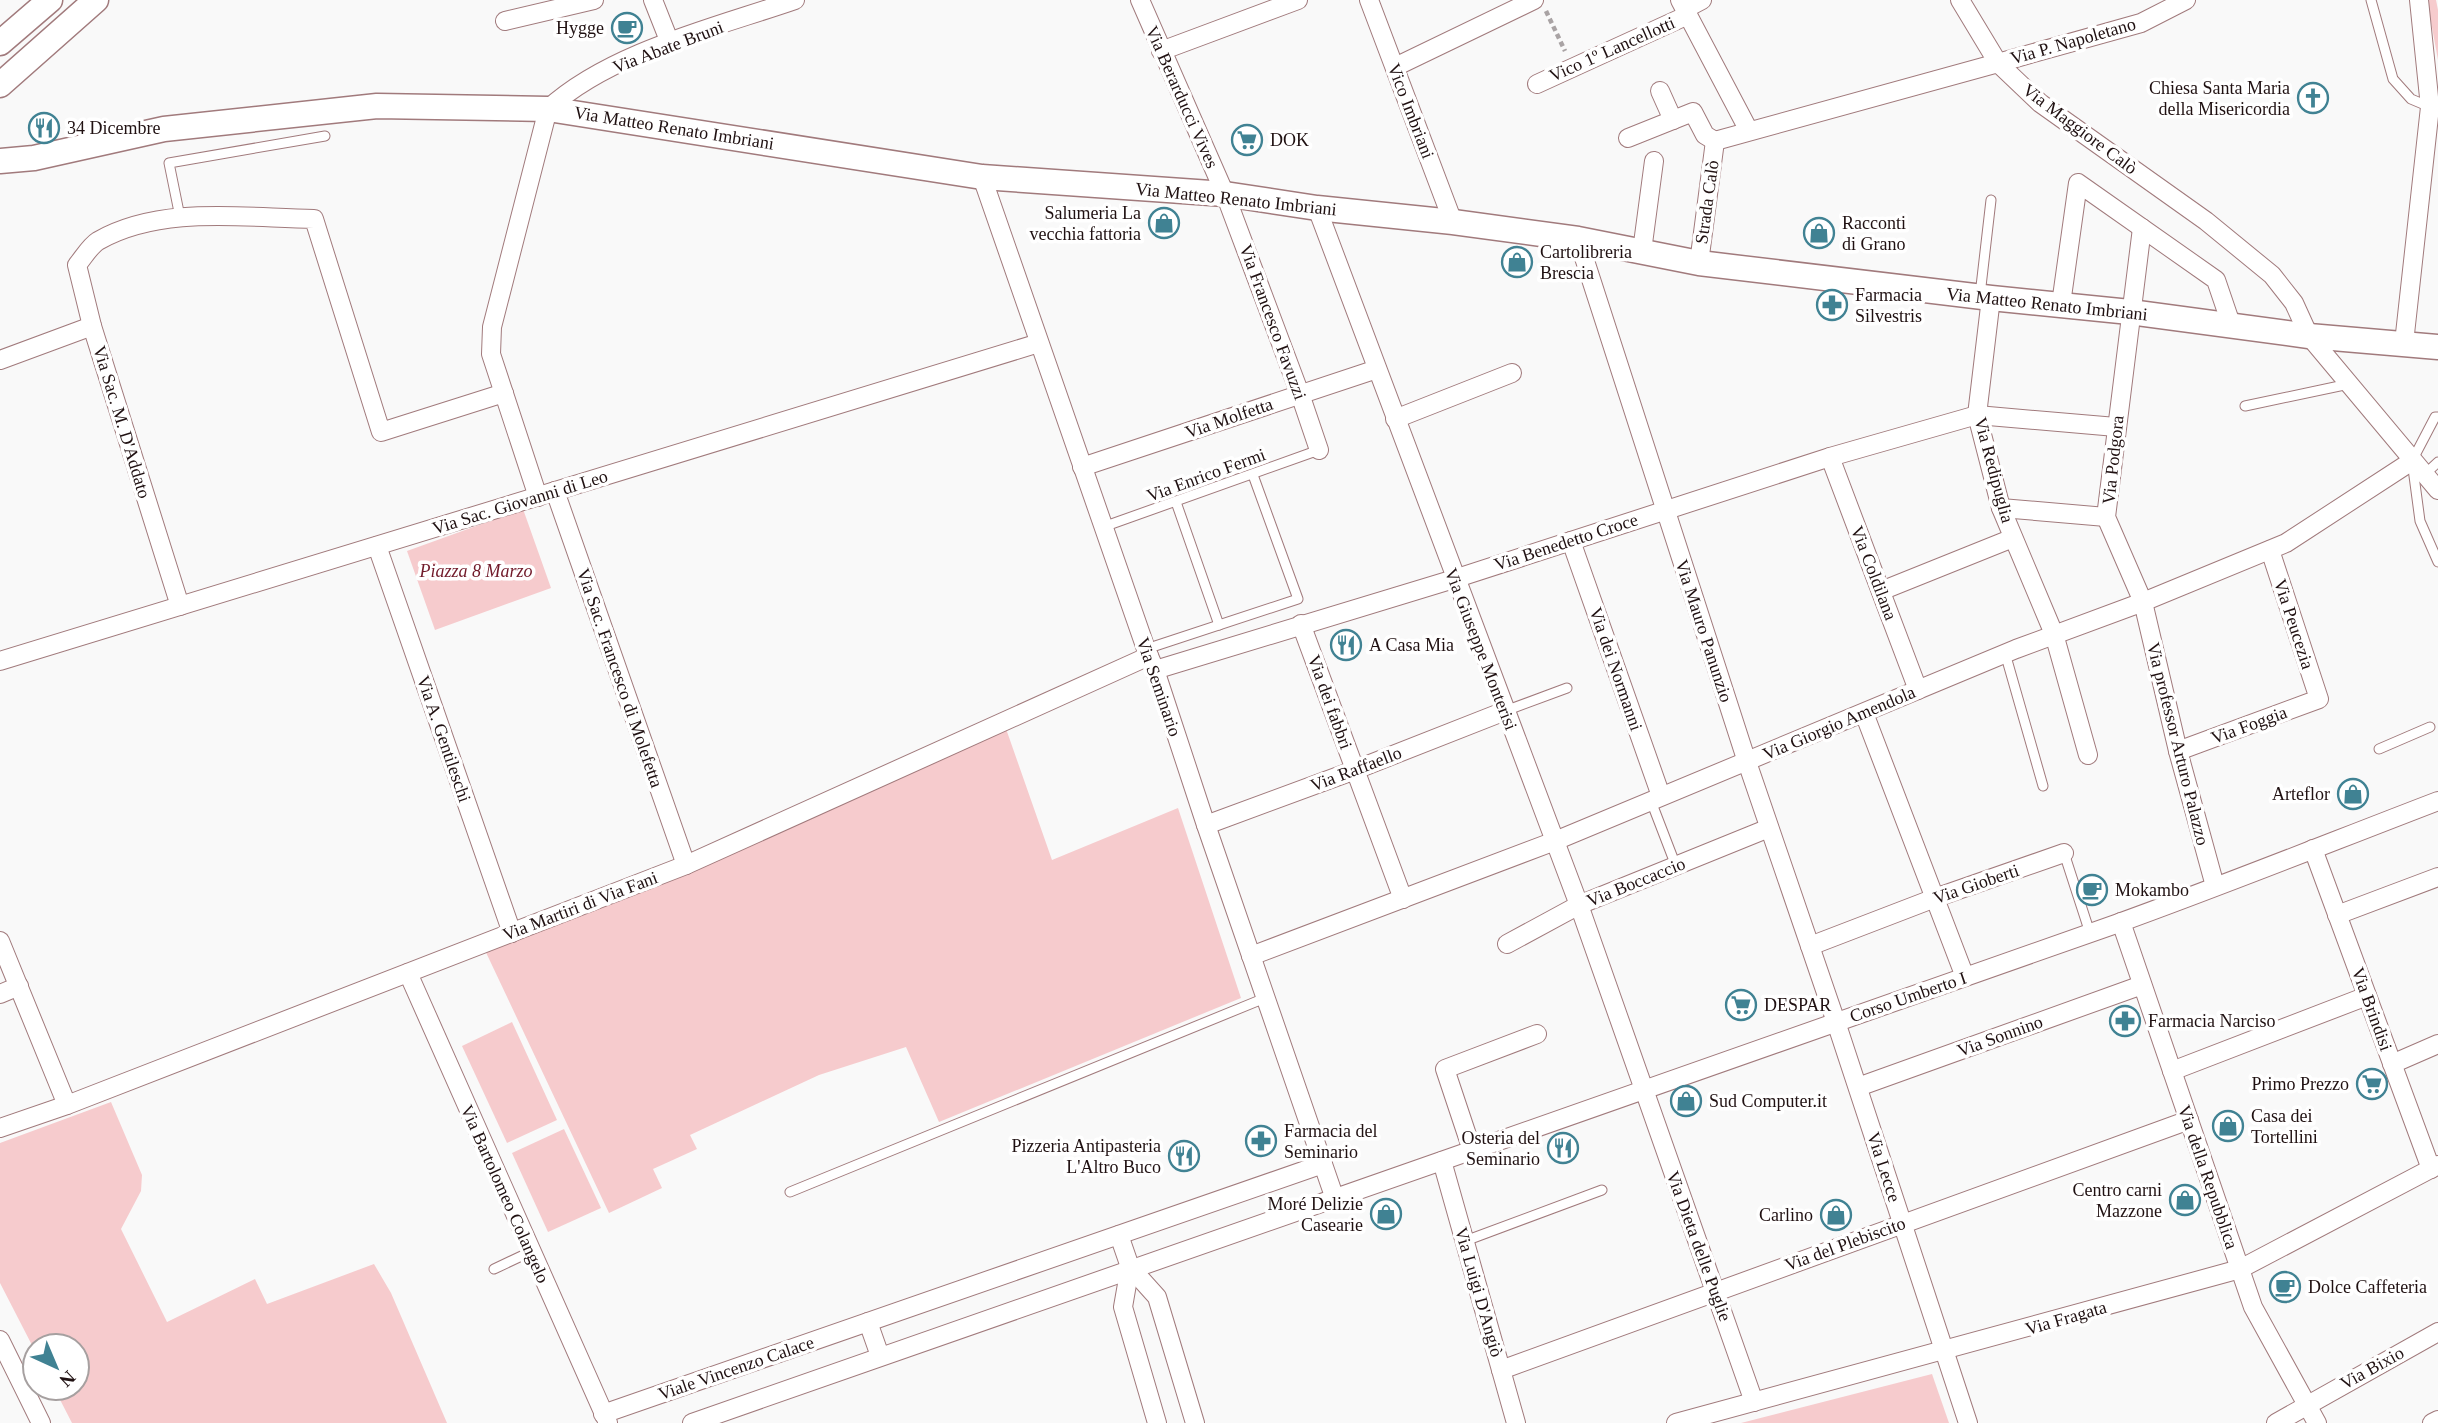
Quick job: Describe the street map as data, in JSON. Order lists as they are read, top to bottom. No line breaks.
{"streets":{"street":["Via P. Napoletano","Via Abate Bruni","Vico 1º Lancellotti","Via Berarducci Vives","Vico Imbriani","Via Matteo Renato Imbriani","Via Maggiore Calò","Strada Calò","Via Francesco Favuzzi","Via Molfetta","Via Sac. M. D'Addato","Via Podgora","Via Redipuglia","Via Sac. Giovanni di Leo","Via Benedetto Croce","Via Coldilana","Via Peucezia","Via Mauro Panunzio","Via Giuseppe Monterisi","Via dei Normanni","Via Sac. Francesco di Molefetta","Via Seminario","Via dei fabbri","Via Giorgio Amendola","Via Foggia","Via A. Gentileschi","Via professor Arturo Palazzo","Via Raffaello","Via Boccaccio","Via Gioberti","Via Martiri di Via Fani","Corso Umberto I","Via Brindisi","Via Sonnino","Via Lecce","Via della Repubblica","Via Bartolomeo Colangelo","Via del Plebiscito","Via Dieta delle Puglie","Via Luigi D'Angiò","Via Fragata","Viale Vincenzo Calace","Via Bixio"],"lane":["Via Enrico Fermi"]},"crossings":[["Via P. Napoletano","Via Maggiore Calò"],["Via Abate Bruni","Via Matteo Renato Imbriani"],["Via Abate Bruni","Via Sac. Francesco di Molefetta"],["Via Berarducci Vives","Via Matteo Renato Imbriani"],["Via Berarducci Vives","Via Francesco Favuzzi"],["Vico Imbriani","Via Matteo Renato Imbriani"],["Via Matteo Renato Imbriani","Via Maggiore Calò"],["Via Matteo Renato Imbriani","Strada Calò"],["Via Matteo Renato Imbriani","Via Francesco Favuzzi"],["Via Matteo Renato Imbriani","Via Podgora"],["Via Matteo Renato Imbriani","Via Redipuglia"],["Via Matteo Renato Imbriani","Via Mauro Panunzio"],["Via Matteo Renato Imbriani","Via Giuseppe Monterisi"],["Via Matteo Renato Imbriani","Via Sac. Francesco di Molefetta"],["Via Matteo Renato Imbriani","Via Seminario"],["Via Maggiore Calò","Via Giorgio Amendola"],["Via Francesco Favuzzi","Via Molfetta"],["Via Francesco Favuzzi","Via Enrico Fermi"],["Via Molfetta","Via Giuseppe Monterisi"],["Via Molfetta","Via Seminario"],["Via Sac. M. D'Addato","Via Sac. Giovanni di Leo"],["Via Podgora","Via Giorgio Amendola"],["Via Podgora","Via professor Arturo Palazzo"],["Via Redipuglia","Via Benedetto Croce"],["Via Redipuglia","Via Giorgio Amendola"],["Via Enrico Fermi","Via Seminario"],["Via Sac. Giovanni di Leo","Via Sac. Francesco di Molefetta"],["Via Sac. Giovanni di Leo","Via Seminario"],["Via Sac. Giovanni di Leo","Via A. Gentileschi"],["Via Benedetto Croce","Via Coldilana"],["Via Benedetto Croce","Via Mauro Panunzio"],["Via Benedetto Croce","Via Giuseppe Monterisi"],["Via Benedetto Croce","Via dei Normanni"],["Via Benedetto Croce","Via Seminario"],["Via Benedetto Croce","Via dei fabbri"],["Via Benedetto Croce","Via Martiri di Via Fani"],["Via Coldilana","Via Giorgio Amendola"],["Via Peucezia","Via Giorgio Amendola"],["Via Peucezia","Via Foggia"],["Via Mauro Panunzio","Via Giorgio Amendola"],["Via Mauro Panunzio","Via Boccaccio"],["Via Mauro Panunzio","Via Gioberti"],["Via Mauro Panunzio","Corso Umberto I"],["Via Mauro Panunzio","Via Lecce"],["Via Giuseppe Monterisi","Via Giorgio Amendola"],["Via Giuseppe Monterisi","Via Raffaello"],["Via Giuseppe Monterisi","Via Boccaccio"],["Via Giuseppe Monterisi","Corso Umberto I"],["Via Giuseppe Monterisi","Via Dieta delle Puglie"],["Via dei Normanni","Via Giorgio Amendola"],["Via Sac. Francesco di Molefetta","Via Martiri di Via Fani"],["Via Seminario","Via Giorgio Amendola"],["Via Seminario","Via Raffaello"],["Via Seminario","Via Martiri di Via Fani"],["Via Seminario","Corso Umberto I"],["Via Seminario","Viale Vincenzo Calace"],["Via dei fabbri","Via Giorgio Amendola"],["Via dei fabbri","Via Raffaello"],["Via Giorgio Amendola","Via professor Arturo Palazzo"],["Via Foggia","Via professor Arturo Palazzo"],["Via A. Gentileschi","Via Martiri di Via Fani"],["Via professor Arturo Palazzo","Corso Umberto I"],["Via Gioberti","Corso Umberto I"],["Via Martiri di Via Fani","Via Bartolomeo Colangelo"],["Corso Umberto I","Via Brindisi"],["Corso Umberto I","Via Lecce"],["Corso Umberto I","Via della Repubblica"],["Corso Umberto I","Via Dieta delle Puglie"],["Corso Umberto I","Via Luigi D'Angiò"],["Corso Umberto I","Viale Vincenzo Calace"],["Via Brindisi","Via Fragata"],["Via Sonnino","Via Lecce"],["Via Sonnino","Via della Repubblica"],["Via Lecce","Via del Plebiscito"],["Via Lecce","Via Fragata"],["Via della Repubblica","Via del Plebiscito"],["Via della Repubblica","Via Fragata"],["Via della Repubblica","Via Bixio"],["Via Bartolomeo Colangelo","Viale Vincenzo Calace"],["Via del Plebiscito","Via Dieta delle Puglie"],["Via del Plebiscito","Via Luigi D'Angiò"],["Via Dieta delle Puglie","Via Fragata"]],"parks":["Piazza 8 Marzo"],"places":{"cafe":["Hygge","Mokambo","Dolce Caffeteria"],"church":["Chiesa Santa Maria della Misericordia"],"restaurant":["34 Dicembre","A Casa Mia","Osteria del Seminario","Pizzeria Antipasteria L'Altro Buco"],"supermarket":["DOK","DESPAR","Primo Prezzo"],"shop":["Salumeria La vecchia fattoria","Racconti di Grano","Cartolibreria Brescia","Arteflor","Sud Computer.it","Casa dei Tortellini","Centro carni Mazzone","Moré Delizie Casearie","Carlino"],"pharmacy":["Farmacia Silvestris","Farmacia Narciso","Farmacia del Seminario"]},"north":"bottom right"}
